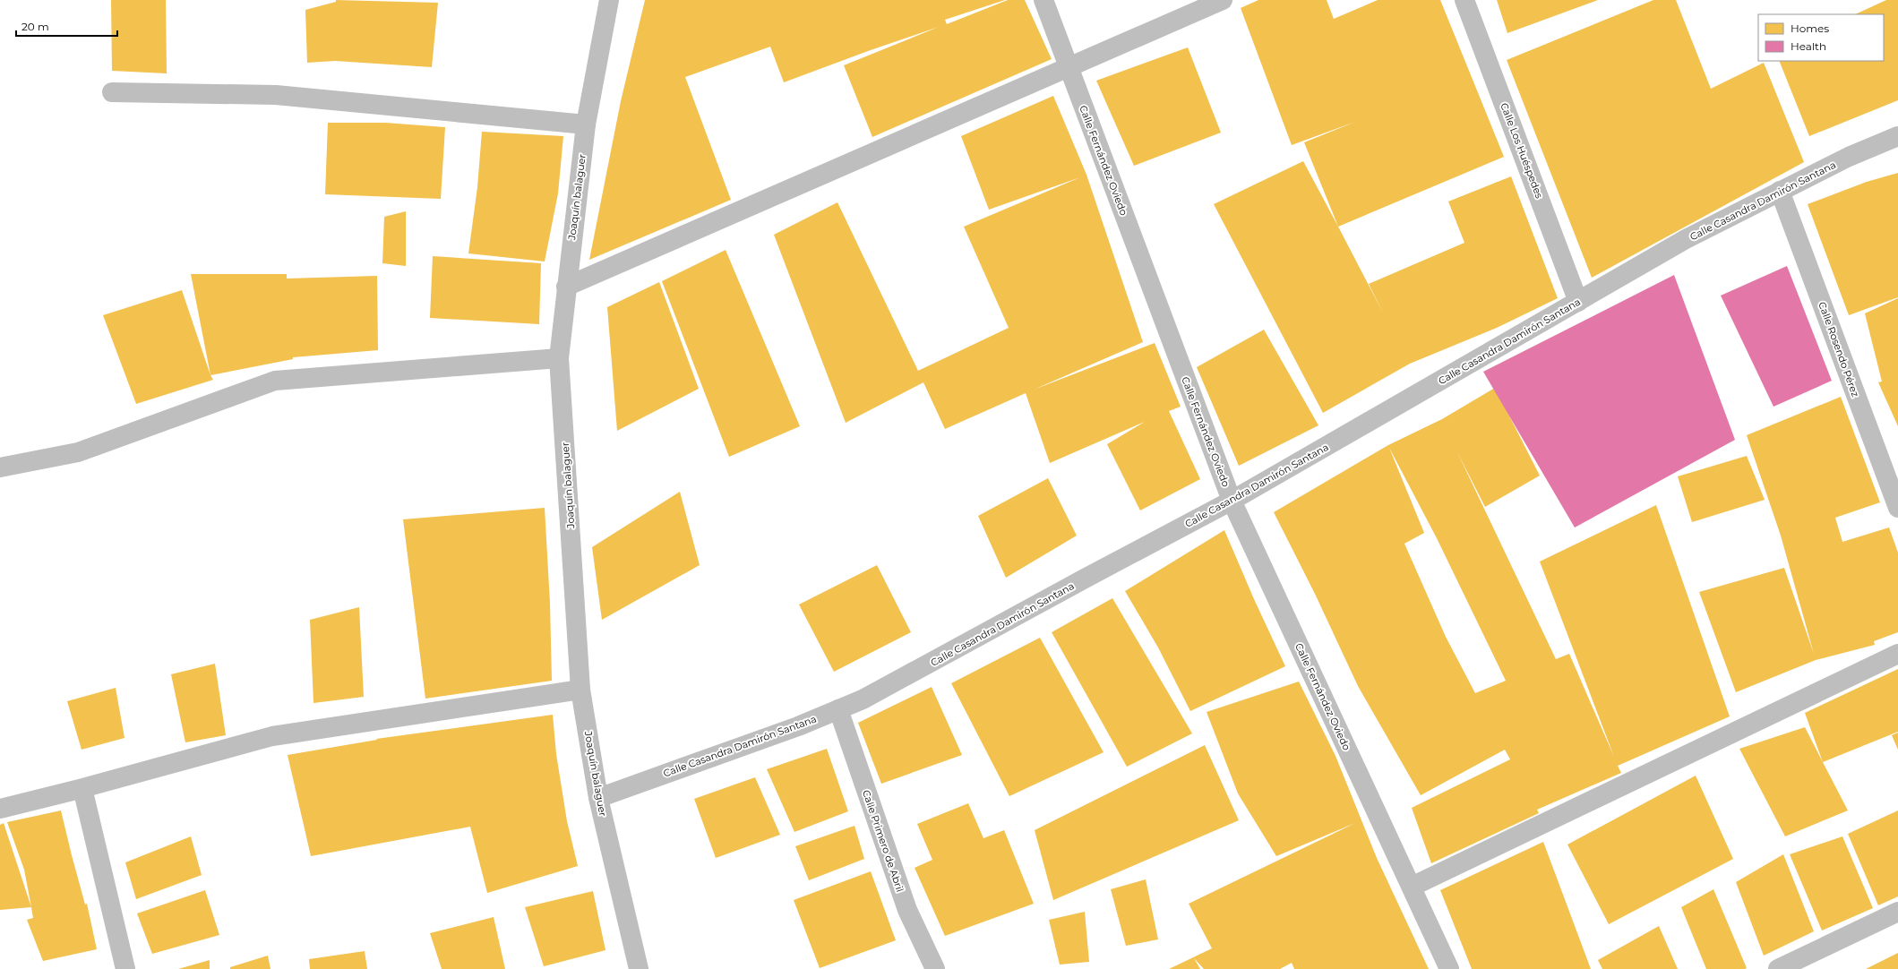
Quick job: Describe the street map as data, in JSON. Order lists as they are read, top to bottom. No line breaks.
{"streets":{"street":["Calle Los Huéspedes","Calle Fernández Oviedo","Joaquín balaguer","Calle Casandra Damirón Santana","Calle Rosendo Pérez","Calle Primero de Abril"]},"crossings":[["Calle Los Huéspedes","Calle Casandra Damirón Santana"],["Calle Fernández Oviedo","Calle Casandra Damirón Santana"],["Joaquín balaguer","Calle Casandra Damirón Santana"],["Calle Casandra Damirón Santana","Calle Rosendo Pérez"],["Calle Casandra Damirón Santana","Calle Primero de Abril"]],"legend":["Homes","Health"],"scale_bar":"20 m"}
